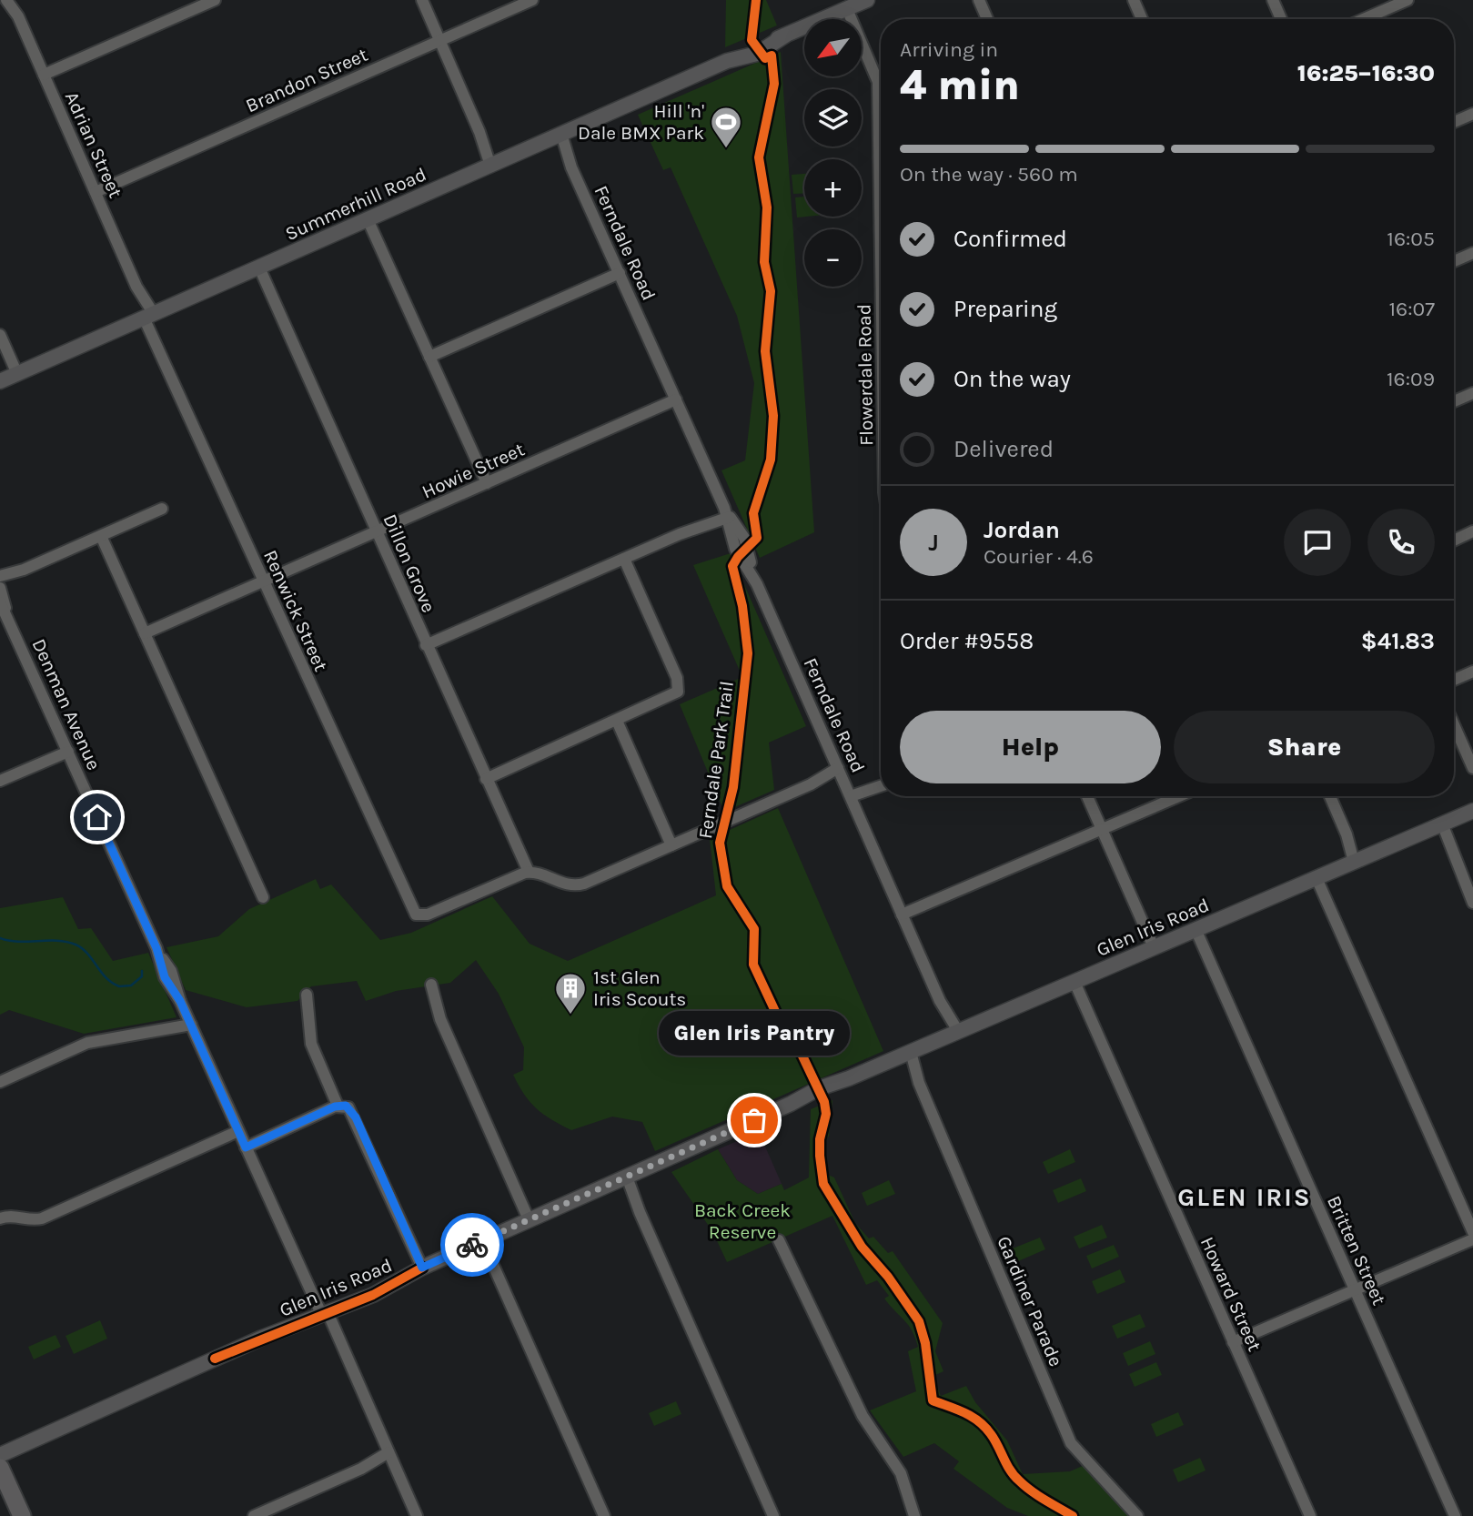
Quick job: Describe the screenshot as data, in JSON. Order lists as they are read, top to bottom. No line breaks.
{"streets":{"main road":["Summerhill Road","Glen Iris Road"],"street":["Brandon Street","Adrian Street","Ferndale Road","Flowerdale Road","Howie Street","Dillon Grove","Renwick Street","Denman Avenue","Britten Street","Howard Street","Gardiner Parade"],"cycle path":["Ferndale Park Trail"]},"crossings":[["Brandon Street","Adrian Street"],["Adrian Street","Summerhill Road"],["Adrian Street","Renwick Street"],["Summerhill Road","Ferndale Road"],["Summerhill Road","Flowerdale Road"],["Summerhill Road","Dillon Grove"],["Summerhill Road","Renwick Street"],["Ferndale Road","Howie Street"],["Ferndale Road","Glen Iris Road"],["Howie Street","Dillon Grove"],["Howie Street","Renwick Street"],["Dillon Grove","Renwick Street"],["Denman Avenue","Glen Iris Road"],["Glen Iris Road","Britten Street"],["Glen Iris Road","Howard Street"],["Glen Iris Road","Gardiner Parade"]],"districts":["GLEN IRIS"],"parks":["Back Creek Reserve"],"places":{"sports":["Hill 'n' Dale BMX Park"],"building":["1st Glen Iris Scouts"],"other":["Glen Iris Pantry"]},"north":"bottom left","page":{"map_buttons":["+","−"],"heading":["4 min","Arriving in","16:25–16:30"],"panel":["Jordan","Courier · 4.6","Order #9558","$41.83"],"bar":"On the way · 560 m","list":[["Confirmed","16:05"],["Preparing","16:07"],["On the way","16:09"],"Delivered"],"round":"J","buttons":["Help","Share"],"bubble":"Glen Iris Pantry"}}
